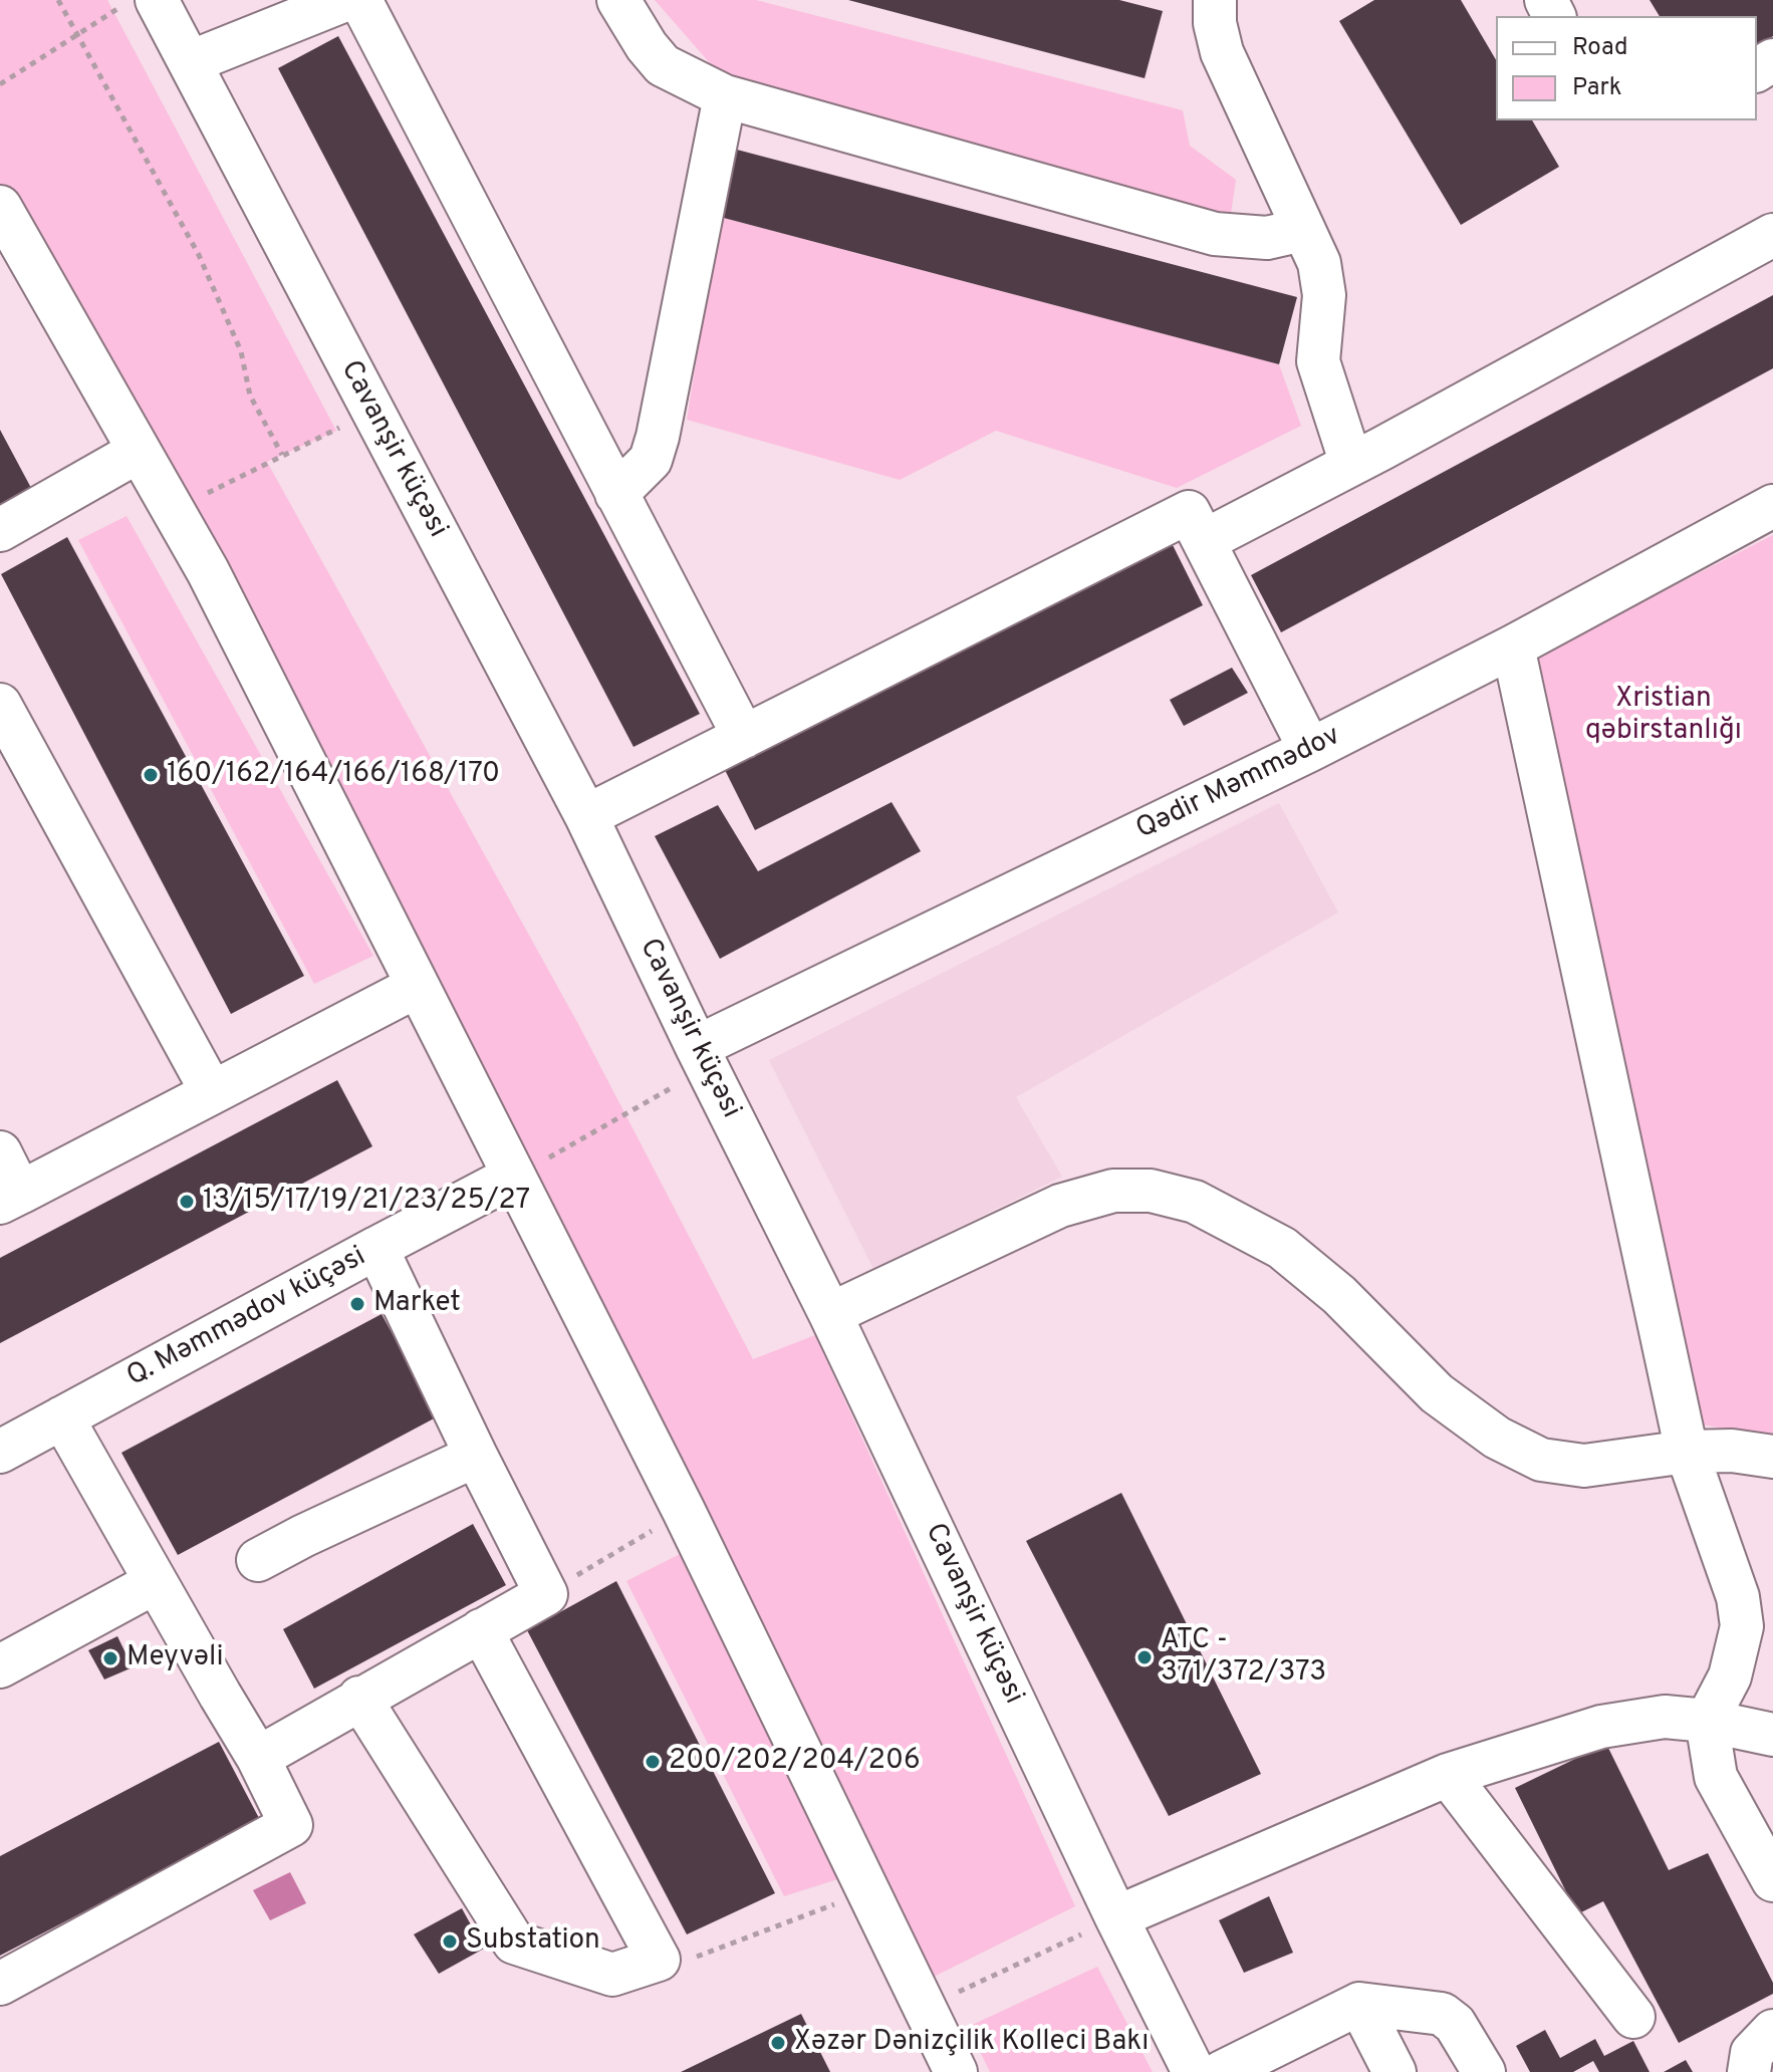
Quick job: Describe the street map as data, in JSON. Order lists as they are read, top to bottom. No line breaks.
{"streets":{"street":["Cavanşir küçəsi","Qədir Məmmədov","Q. Məmmədov küçəsi"]},"crossings":[["Cavanşir küçəsi","Qədir Məmmədov"]],"parks":["Xristian qəbirstanlığı"],"places":["160/162/164/166/168/170","13/15/17/19/21/23/25/27","Market","ATC - 371/372/373","Meyvəli","200/202/204/206","Substation","Xəzər Dənizçilik Kolleci Bakı"],"legend":["Road","Park"]}
